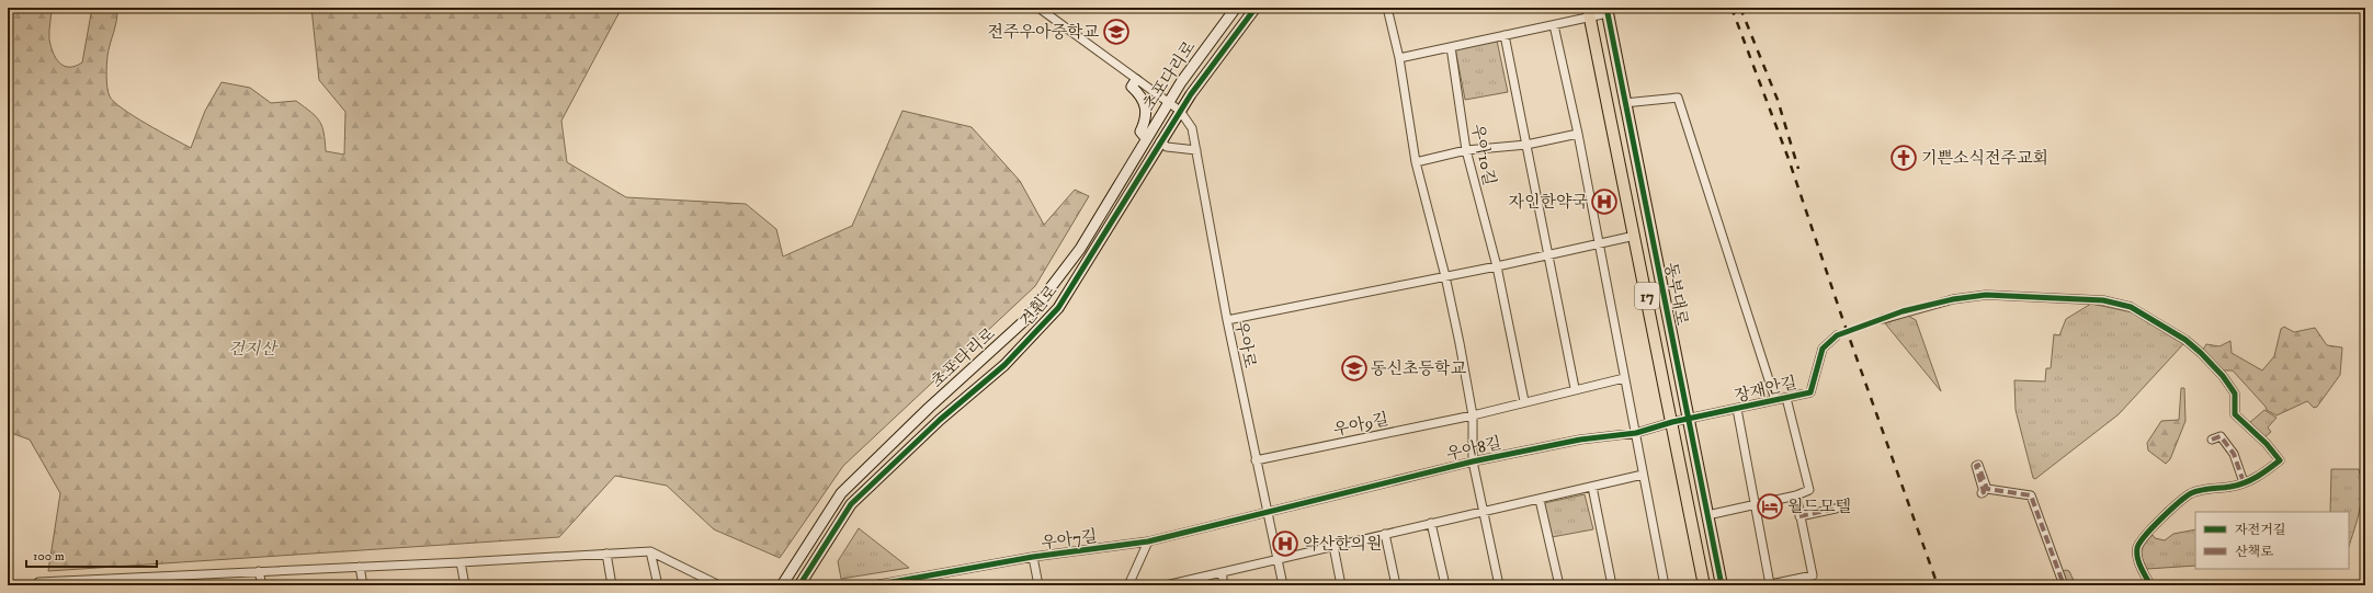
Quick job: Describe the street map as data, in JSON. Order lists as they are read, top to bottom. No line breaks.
{"streets":{"main road":["동부대로","17"],"street":["초포다리로","우아10길","견훤로","우아로","장재안길","우아9길","우아8길","우아7길"]},"crossings":[["우아10길","우아9길"],["동부대로","장재안길"],["동부대로","우아8길"],["견훤로","우아로"],["우아로","우아9길"],["우아로","우아8길"],["우아로","우아7길"],["장재안길","우아8길"],["우아8길","우아7길"]],"parks":["건지산"],"places":{"school or university":["전주우아중학교","동신초등학교"],"church":["기쁜소식전주교회"],"hospital":["자인한약국","약산한의원"],"hotel":["월드모텔"]},"legend":["자전거길","산책로"],"scale_bar":"100 m"}
